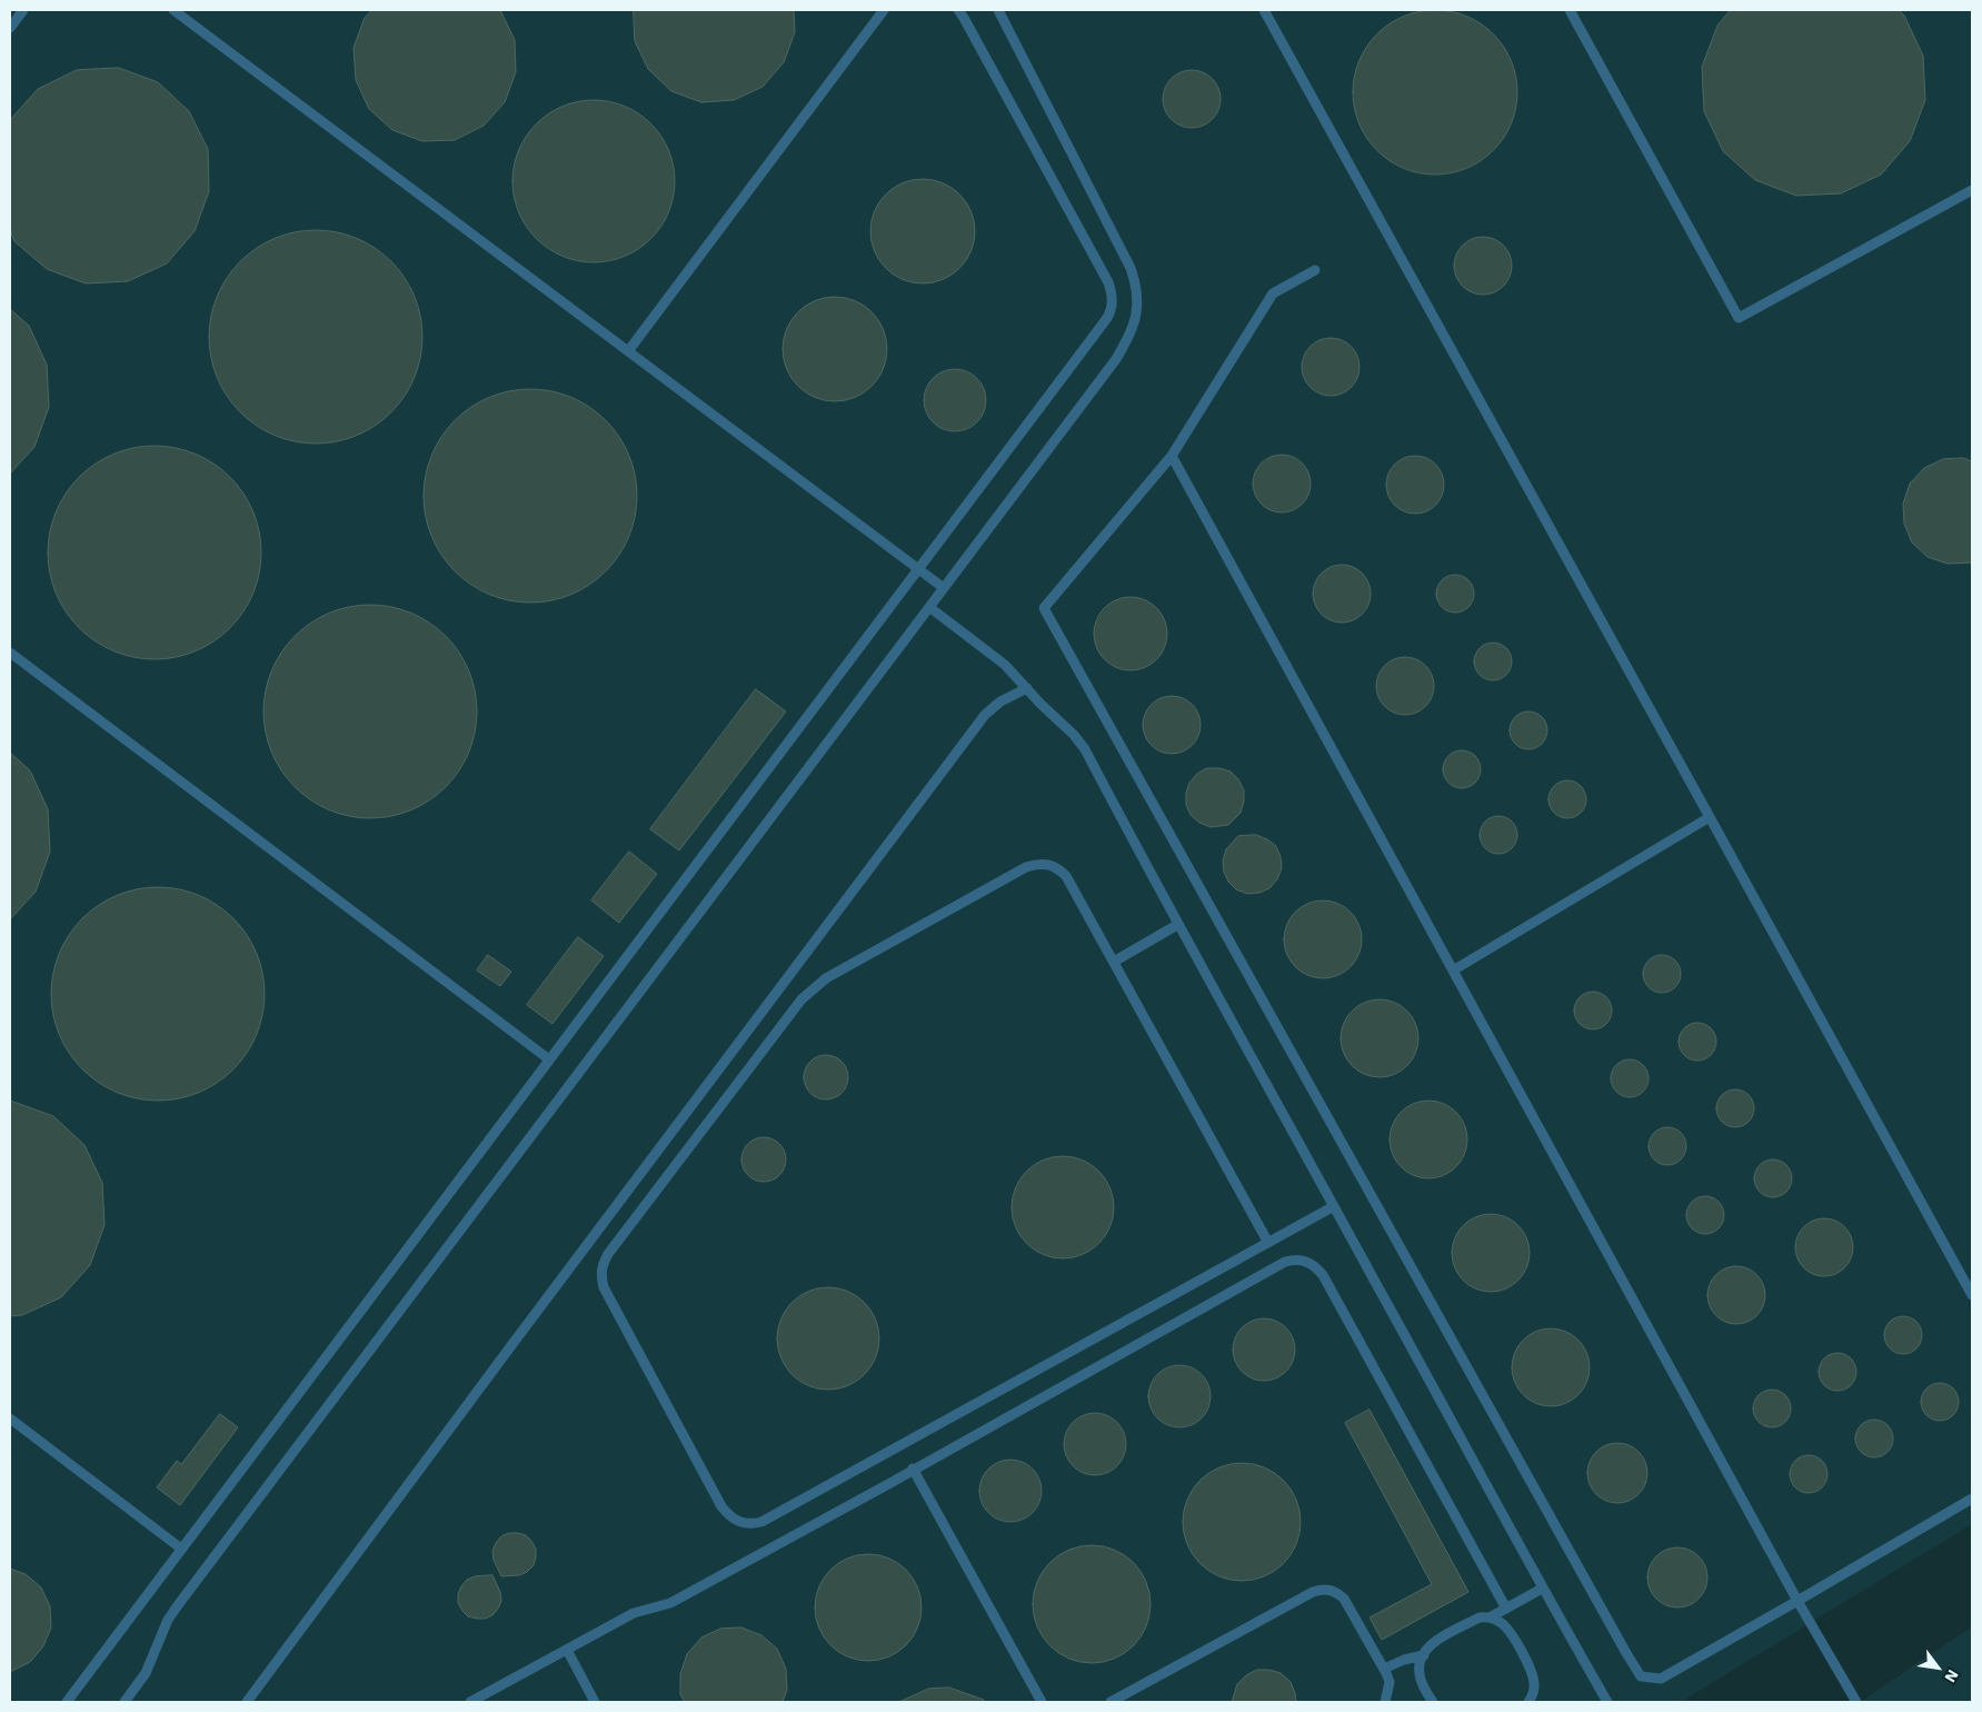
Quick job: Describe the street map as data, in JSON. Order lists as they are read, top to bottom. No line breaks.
{"north":"bottom right"}
